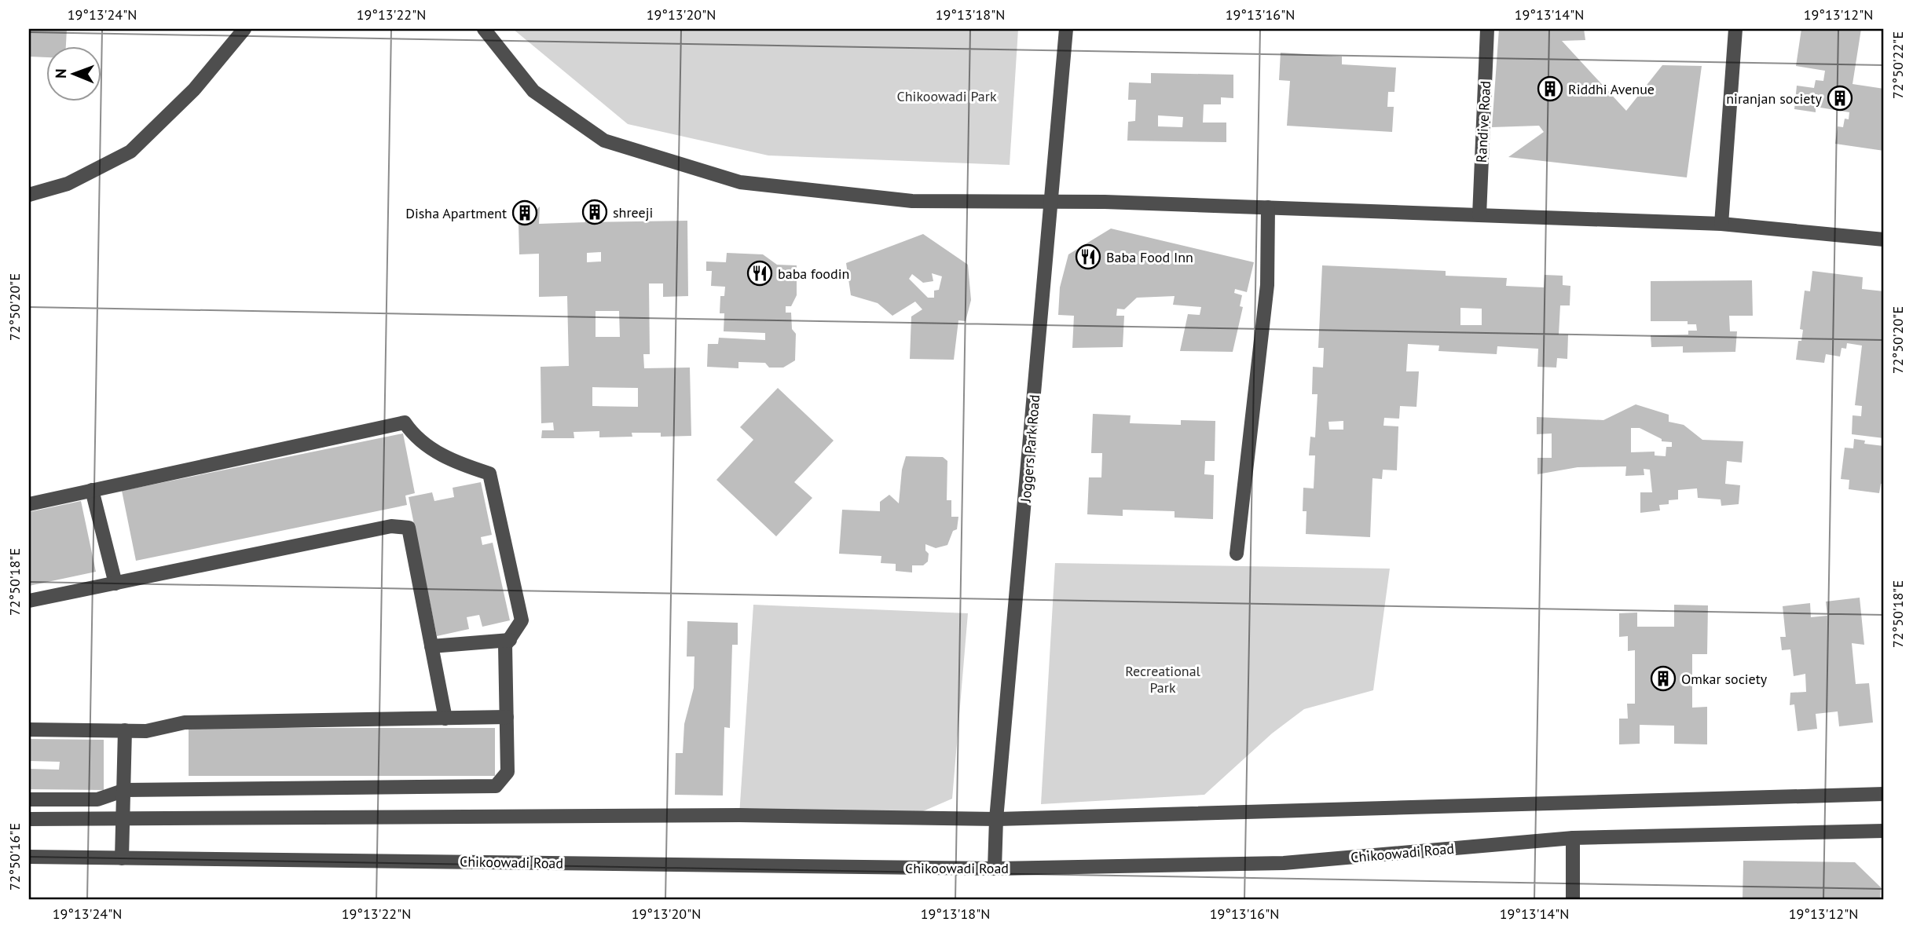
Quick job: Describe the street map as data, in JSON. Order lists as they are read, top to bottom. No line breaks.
{"streets":{"street":["Randive Road","Joggers Park Road","Chikoowadi Road"]},"crossings":[["Joggers Park Road","Chikoowadi Road"]],"parks":["Chikoowadi Park","Recreational Park"],"places":{"building":["Riddhi Avenue","niranjan society","shreeji","Disha Apartment","Omkar society"],"restaurant":["Baba Food Inn","baba foodin"]},"north":"left","coordinates":["19°13'24\"N","19°13'22\"N","19°13'20\"N","19°13'18\"N","19°13'16\"N","19°13'14\"N","19°13'12\"N","72°50'22\"E","72°50'20\"E","72°50'18\"E","72°50'16\"E"]}
